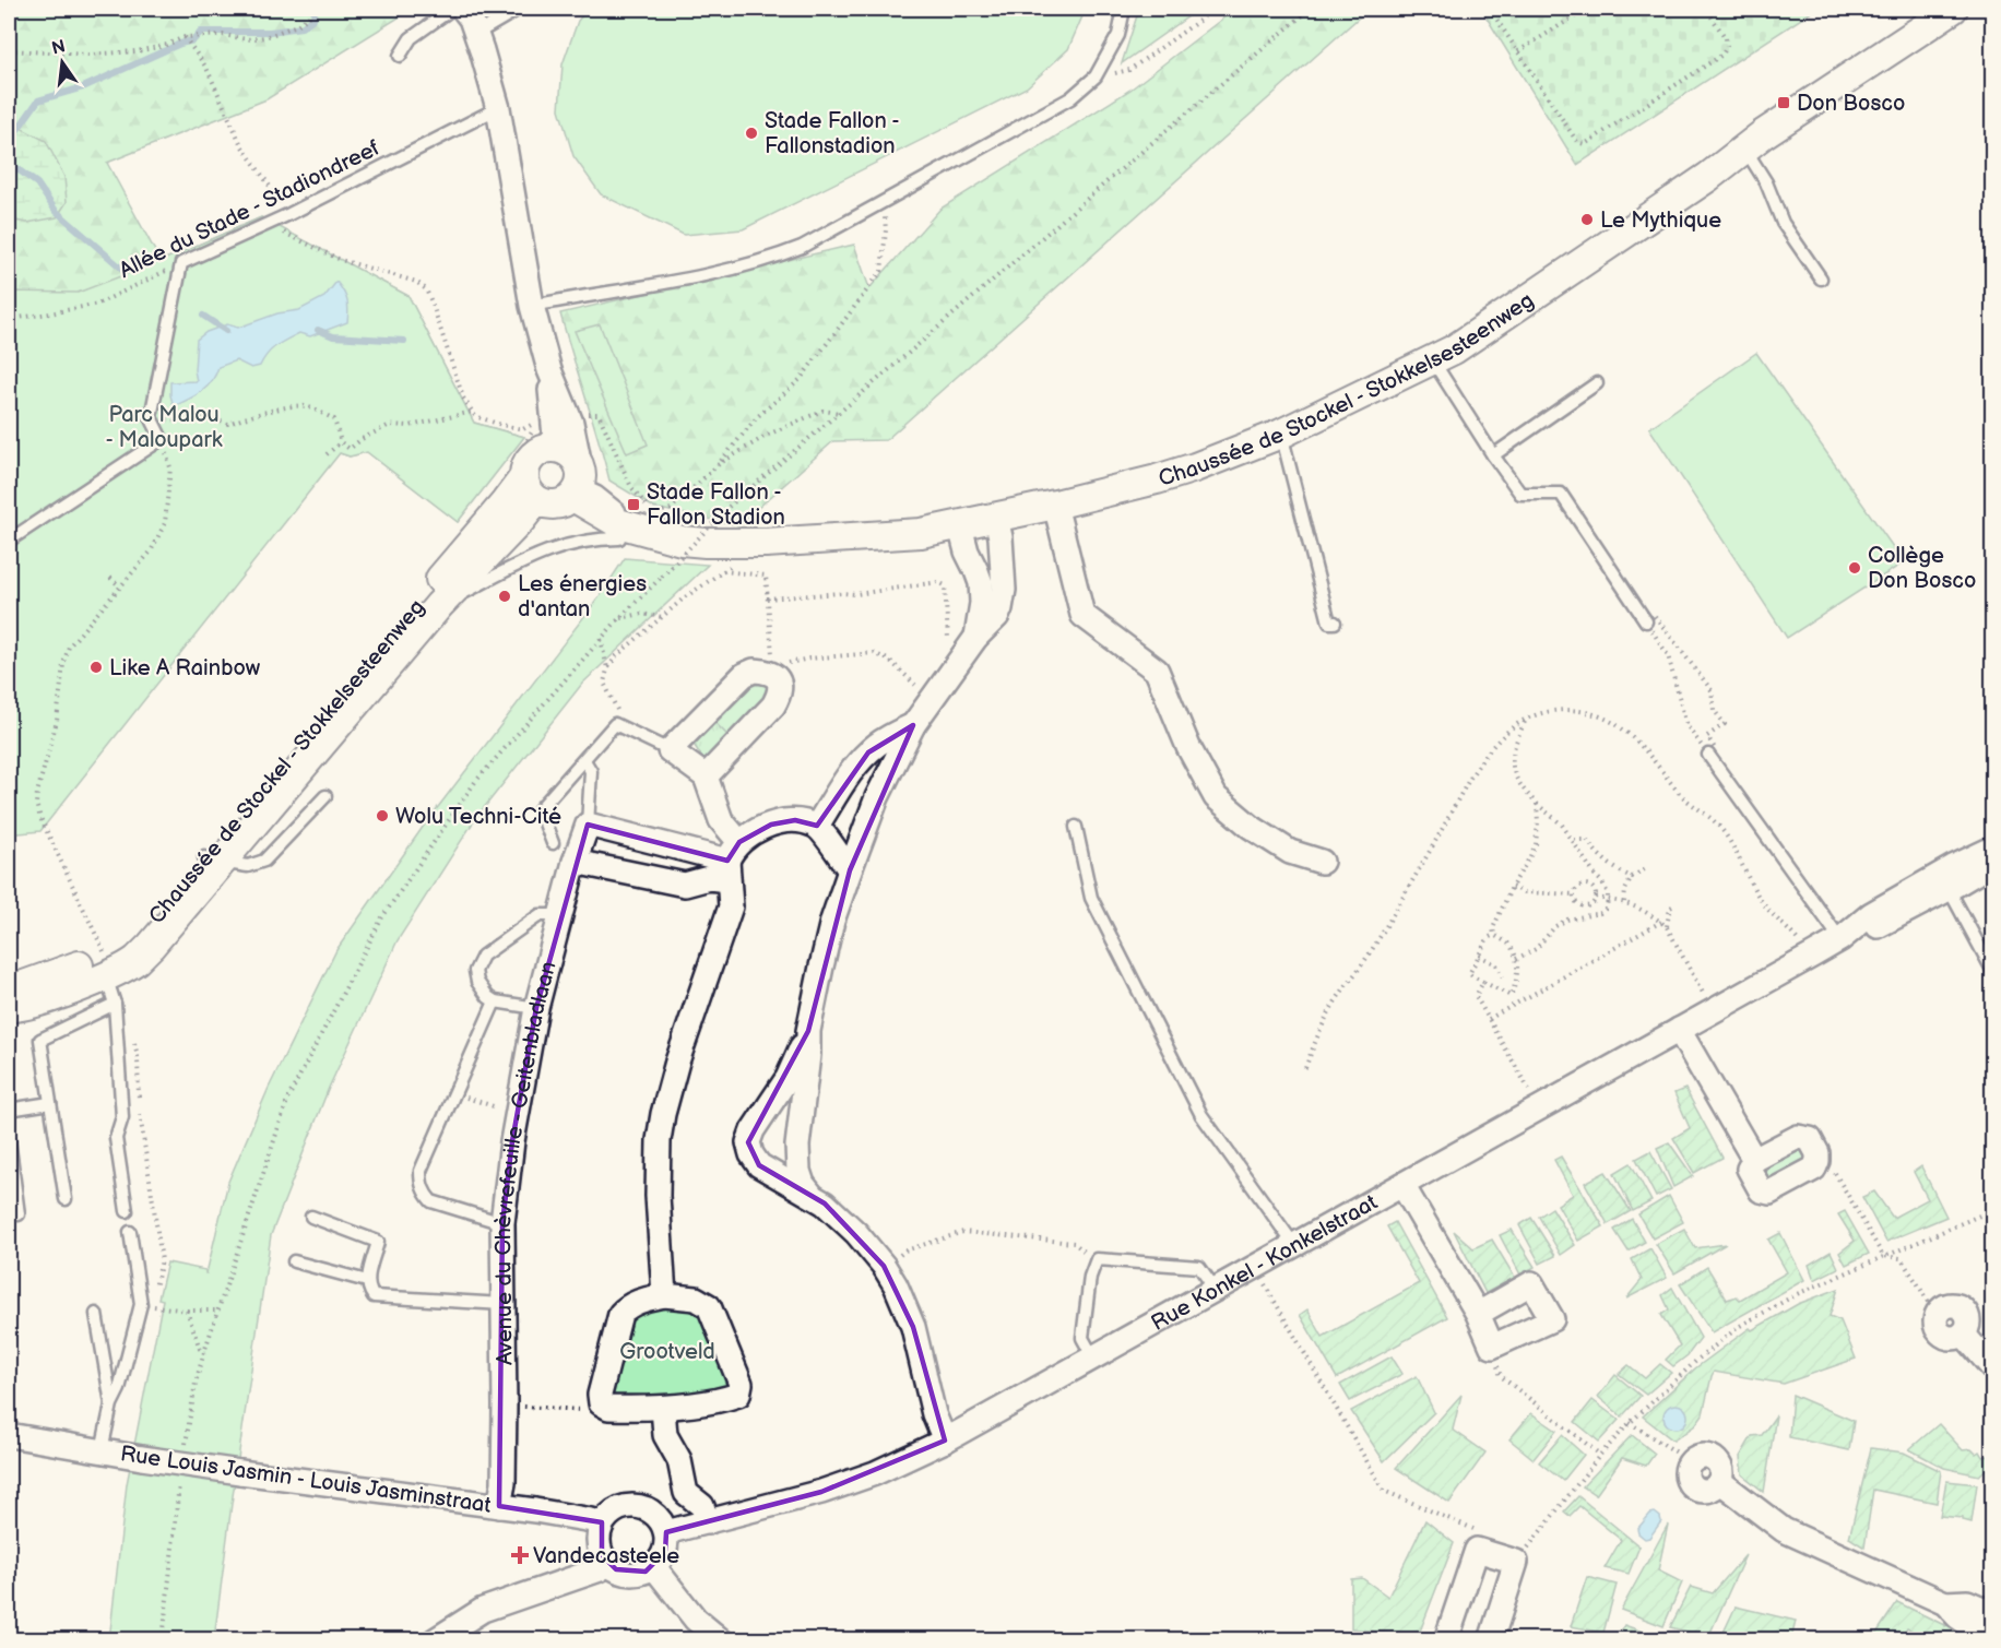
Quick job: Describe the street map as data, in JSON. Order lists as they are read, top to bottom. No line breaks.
{"streets":{"street":["Chaussée de Stockel - Stokkelsesteenweg","Avenue du Chèvrefeuille - Geitenbladlaan","Rue Konkel - Konkelstraat","Rue Louis Jasmin - Louis Jasminstraat"],"lane":["Allée du Stade - Stadiondreef"]},"crossings":[["Avenue du Chèvrefeuille - Geitenbladlaan","Rue Louis Jasmin - Louis Jasminstraat"],["Rue Konkel - Konkelstraat","Rue Louis Jasmin - Louis Jasminstraat"]],"parks":["Parc Malou - Maloupark","Grootveld"],"places":{"transit":["Don Bosco","Stade Fallon - Fallon Stadion"],"other":["Stade Fallon - Fallonstadion","Le Mythique","Collège Don Bosco","Les énergies d'antan","Like A Rainbow","Wolu Techni-Cité"],"health":["Vandecasteele"]},"north":"top"}
